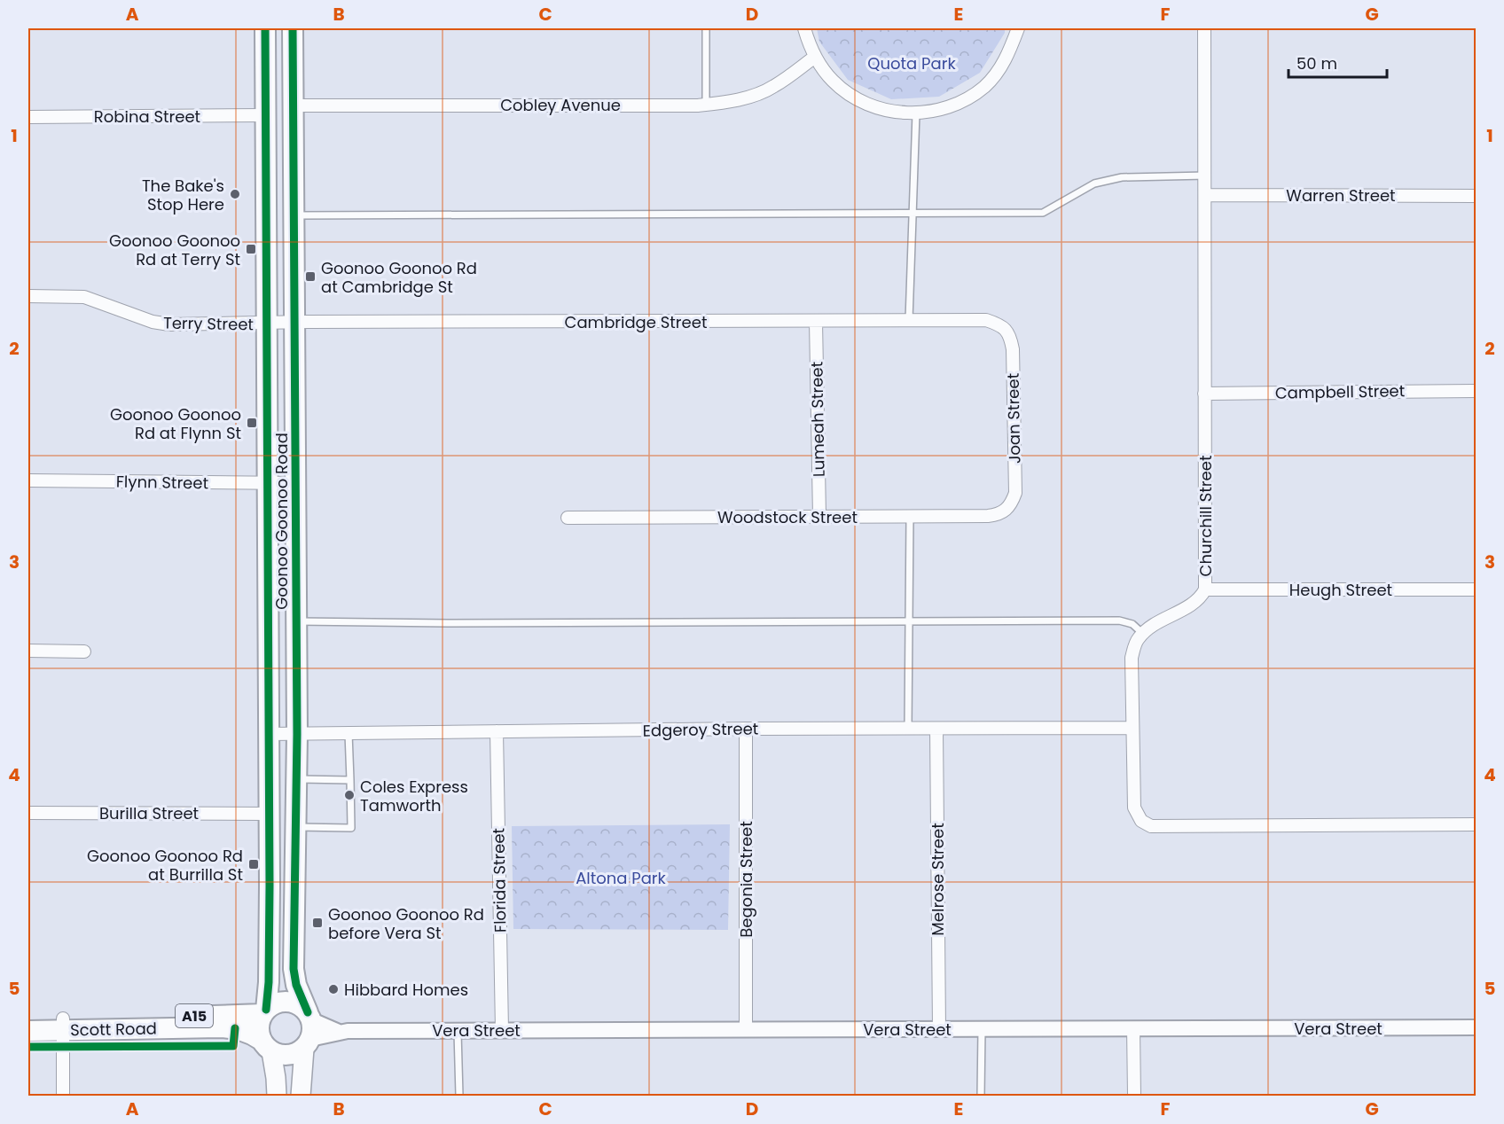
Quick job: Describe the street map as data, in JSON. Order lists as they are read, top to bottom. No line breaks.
{"streets":{"highway":["Goonoo Goonoo Road","A15","Scott Road"],"street":["Cobley Avenue","Robina Street","Warren Street","Cambridge Street","Terry Street","Campbell Street","Joan Street","Lumeah Street","Flynn Street","Churchill Street","Woodstock Street","Heugh Street","Edgeroy Street","Burilla Street","Begonia Street","Melrose Street","Florida Street","Vera Street"]},"crossings":[["Cobley Avenue","Goonoo Goonoo Road"],["Robina Street","Goonoo Goonoo Road"],["Warren Street","Churchill Street"],["Cambridge Street","Terry Street"],["Cambridge Street","Joan Street"],["Cambridge Street","Lumeah Street"],["Cambridge Street","Goonoo Goonoo Road"],["Terry Street","Goonoo Goonoo Road"],["Campbell Street","Churchill Street"],["Joan Street","Woodstock Street"],["Lumeah Street","Woodstock Street"],["Flynn Street","Goonoo Goonoo Road"],["Churchill Street","Heugh Street"],["Churchill Street","Edgeroy Street"],["Goonoo Goonoo Road","Edgeroy Street"],["Goonoo Goonoo Road","Burilla Street"],["Goonoo Goonoo Road","A15"],["Goonoo Goonoo Road","Vera Street"],["Goonoo Goonoo Road","Scott Road"],["Edgeroy Street","Begonia Street"],["Edgeroy Street","Melrose Street"],["Edgeroy Street","Florida Street"],["Begonia Street","Vera Street"],["Melrose Street","Vera Street"],["Florida Street","Vera Street"],["A15","Vera Street"],["A15","Scott Road"],["Vera Street","Scott Road"]],"parks":["Quota Park","Altona Park"],"places":{"other":["The Bake's Stop Here","Coles Express Tamworth","Hibbard Homes"],"transit":["Goonoo Goonoo Rd at Terry St","Goonoo Goonoo Rd at Cambridge St","Goonoo Goonoo Rd at Flynn St","Goonoo Goonoo Rd at Burrilla St","Goonoo Goonoo Rd before Vera St"]},"scale_bar":"50 m","grid":{"columns":["A","B","C","D","E","F","G"],"rows":["1","2","3","4","5"]}}
